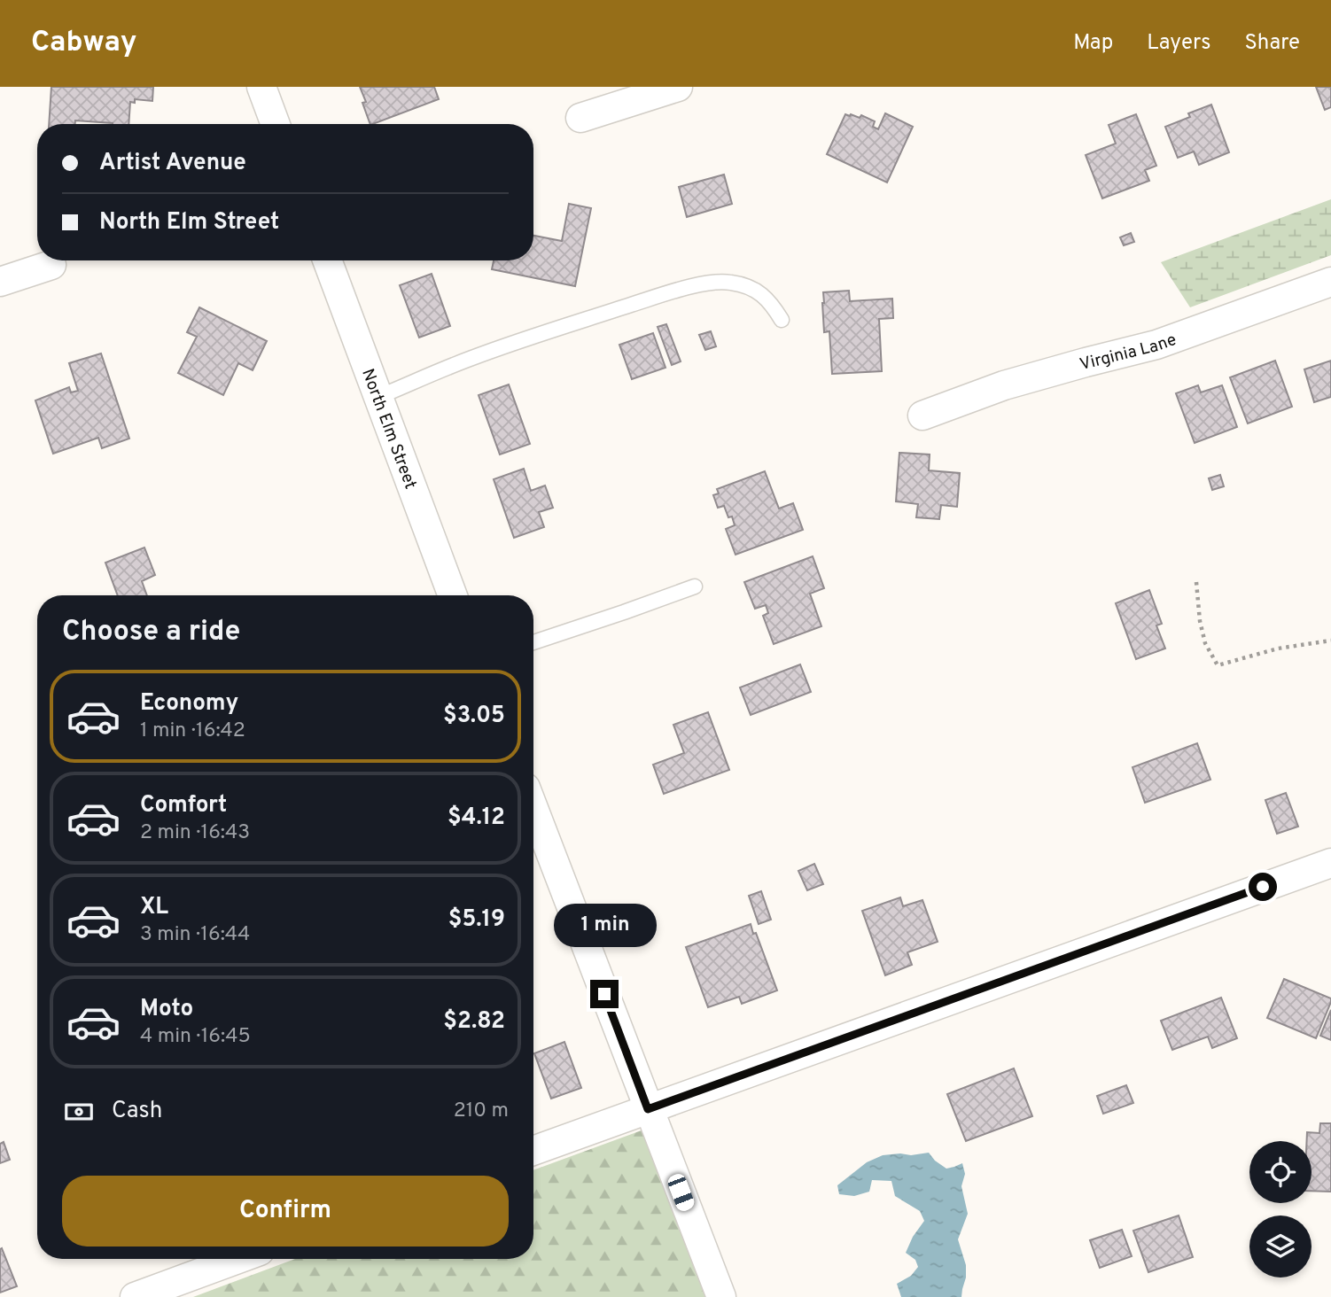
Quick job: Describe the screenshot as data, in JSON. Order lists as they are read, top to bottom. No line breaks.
{"streets":{"street":["Virginia Lane","North Elm Street"]},"page":{"header":"Cabway","nav":["Map","Layers","Share"],"banner":["Artist Avenue","North Elm Street"],"heading":"Choose a ride","list":[{"name":"Economy","note":"1 min · 16:42","value":"$3.05"},{"name":"Comfort","note":"2 min · 16:43","value":"$4.12"},{"name":"XL","note":"3 min · 16:44","value":"$5.19"},{"name":"Moto","note":"4 min · 16:45","value":"$2.82"}],"bubble":"1 min","pay":["Cash","210 m"],"buttons":"Confirm"}}
